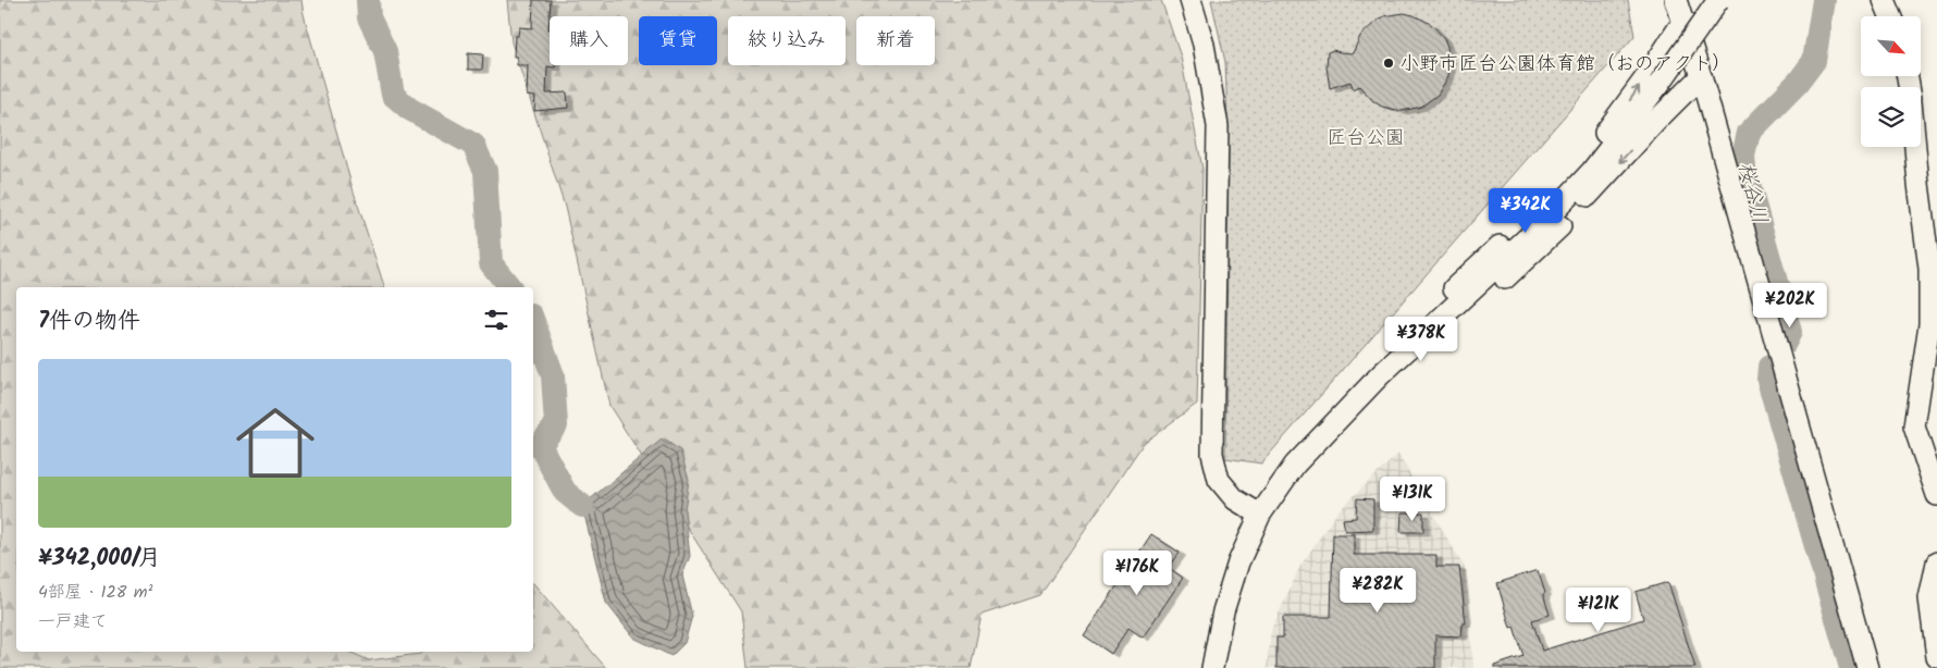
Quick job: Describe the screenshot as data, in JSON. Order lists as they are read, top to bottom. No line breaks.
{"water":["桜谷川"],"parks":["匠台公園"],"places":["小野市匠台公園体育館（おのアクト）"],"north":"bottom right","page":{"chip":["購入","賃貸","絞り込み","新着"],"price":["¥342K","¥202K","¥378K","¥131K","¥176K","¥282K","¥121K"],"heading":"7件の物件","list":[{"name":"¥342,000/月","note":"4部屋 · 128 m² · 一戸建て"}]}}
